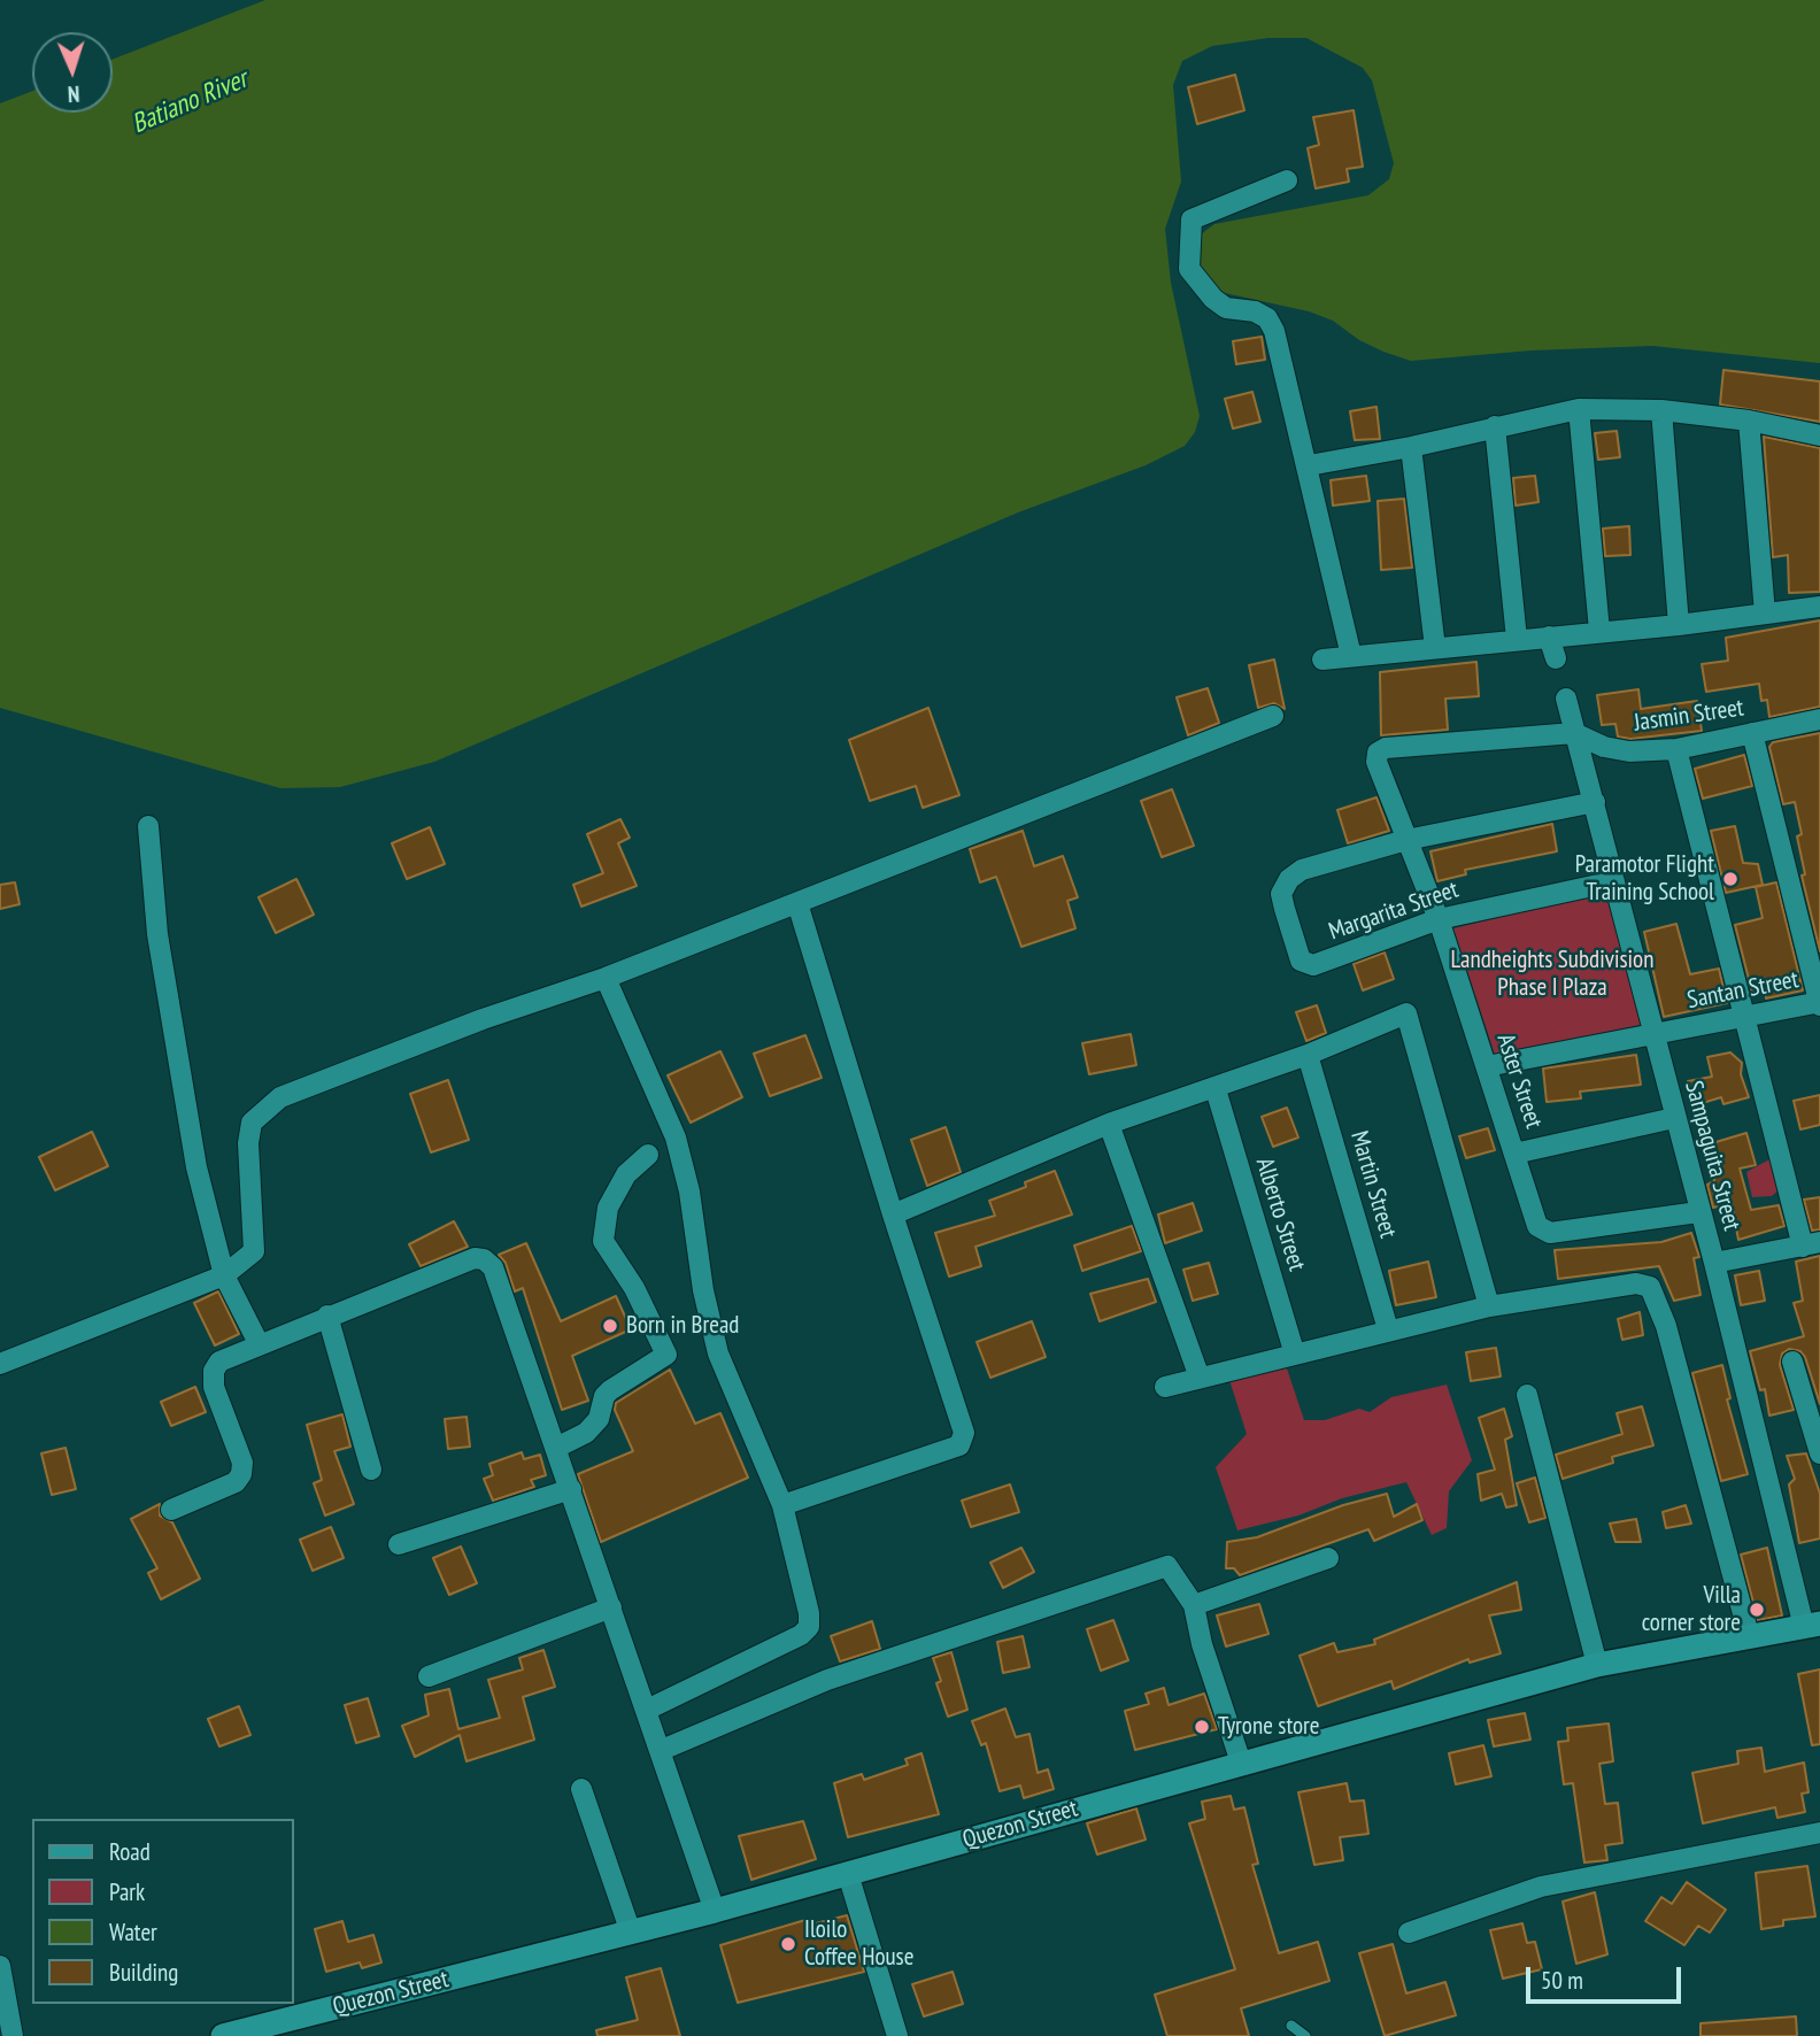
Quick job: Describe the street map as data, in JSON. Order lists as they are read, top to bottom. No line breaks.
{"streets":{"main road":["Quezon Street"],"street":["Jasmin Street","Margarita Street","Santan Street","Aster Street","Sampaguita Street","Martin Street","Alberto Street"]},"crossings":[["Jasmin Street","Aster Street"],["Jasmin Street","Sampaguita Street"],["Margarita Street","Aster Street"],["Margarita Street","Sampaguita Street"],["Santan Street","Aster Street"],["Santan Street","Sampaguita Street"],["Aster Street","Sampaguita Street"],["Sampaguita Street","Quezon Street"]],"water":["Batiano River"],"parks":["Landheights Subdivision Phase I Plaza"],"places":["Paramotor Flight Training School","Born in Bread","Villa corner store","Tyrone store","Iloilo Coffee House"],"legend":["Road","Park","Water","Building"],"scale_bar":"50 m","north":"bottom"}
